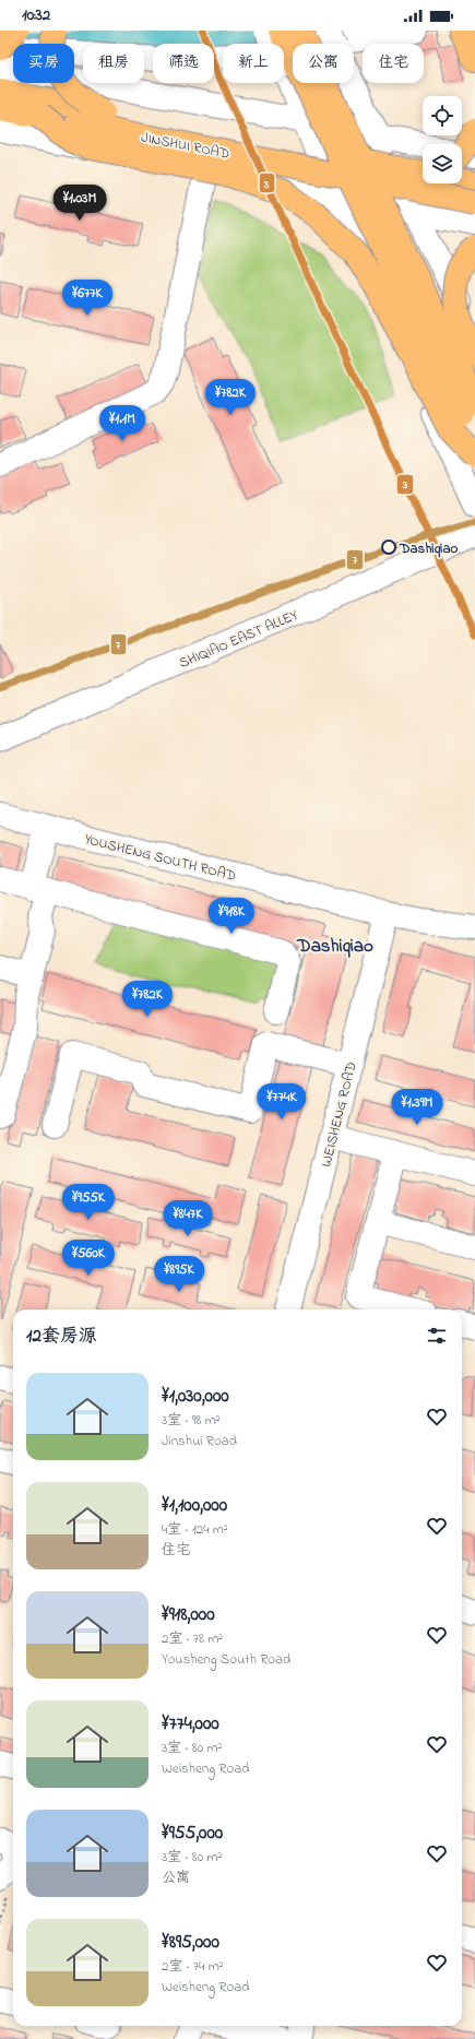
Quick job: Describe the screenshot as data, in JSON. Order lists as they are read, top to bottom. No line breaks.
{"streets":{"main road":["JINSHUI ROAD"],"street":["SHIQIAO EAST ALLEY","YOUSHENG SOUTH ROAD","WEISHENG ROAD"]},"crossings":[["YOUSHENG SOUTH ROAD","WEISHENG ROAD"]],"districts":["Dashiqiao"],"places":["Dashiqiao"],"lines":["transit line 3","transit line 7"],"page":{"status":"10:32","chip":["买房","租房","筛选","新上","公寓","住宅"],"price":["¥1.03M","¥677K","¥782K","¥1.1M","¥918K","¥782K","¥774K","¥1.39M","¥955K","¥847K","¥560K","¥895K"],"heading":"12套房源","list":[{"name":"¥1,030,000","note":"3室 · 98 m² · Jinshui Road"},{"name":"¥1,100,000","note":"4室 · 124 m² · 住宅"},{"name":"¥918,000","note":"2室 · 78 m² · Yousheng South Road"},{"name":"¥774,000","note":"3室 · 80 m² · Weisheng Road"},{"name":"¥955,000","note":"3室 · 80 m² · 公寓"},{"name":"¥895,000","note":"2室 · 74 m² · Weisheng Road"}]}}
